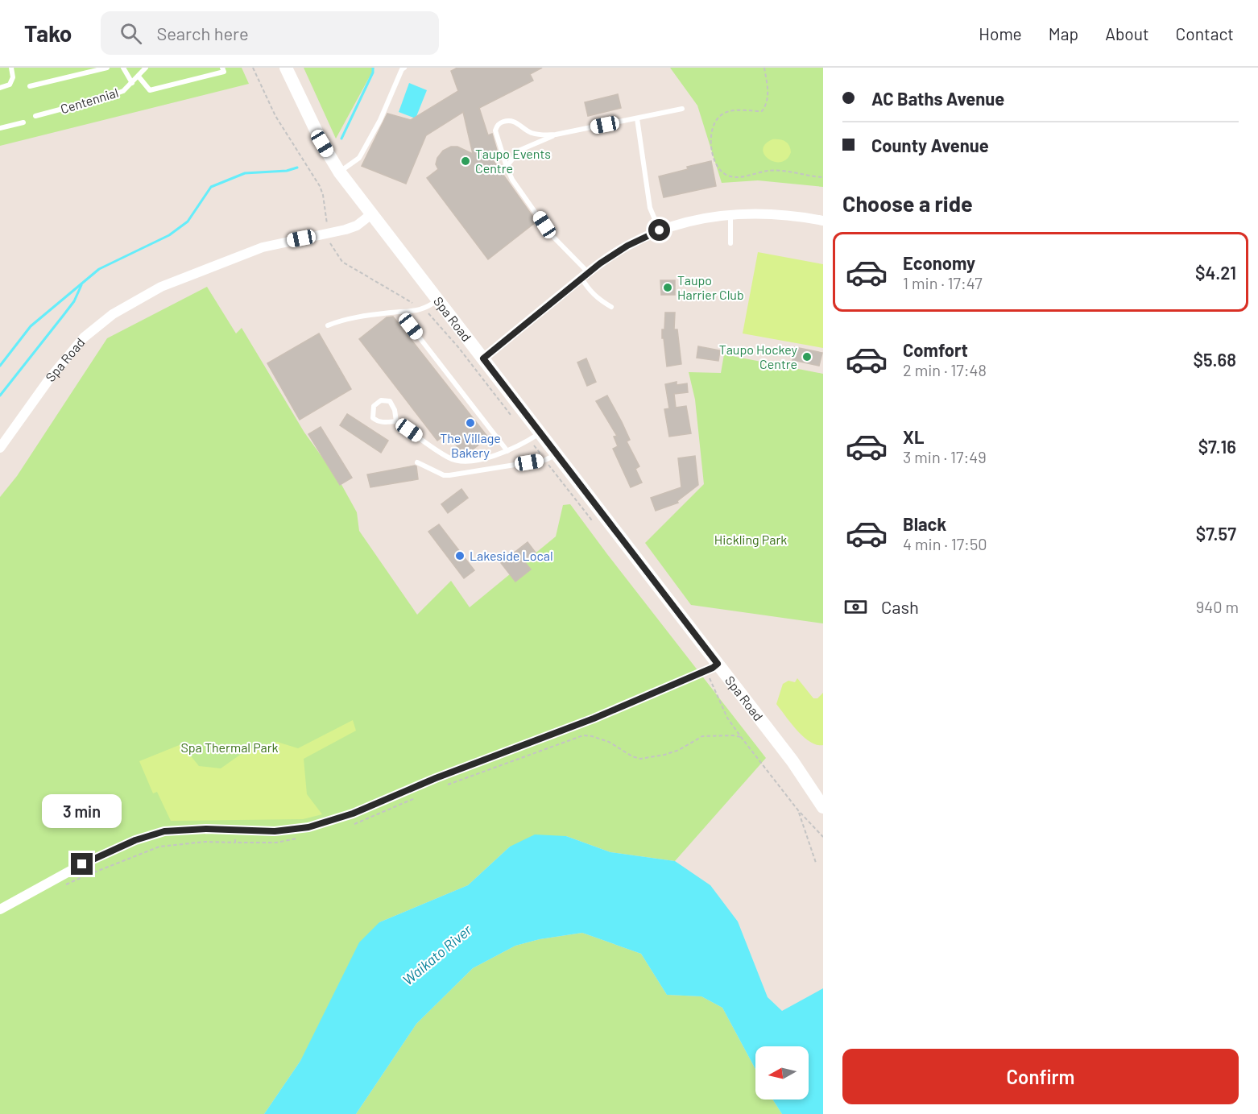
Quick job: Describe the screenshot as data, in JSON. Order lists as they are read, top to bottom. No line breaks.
{"streets":{"main road":["Spa Road"],"lane":["Centennial"]},"water":["Waikato River"],"parks":["Hickling Park","Spa Thermal Park"],"places":["Taupo Events Centre","Taupo Harrier Club","Taupo Hockey Centre","The Village Bakery","Lakeside Local"],"north":"left","page":{"header":"Tako","search":"Search here","nav":["Home","Map","About","Contact"],"banner":["AC Baths Avenue","County Avenue"],"heading":"Choose a ride","list":[{"name":"Economy","note":"1 min · 17:47","value":"$4.21"},{"name":"Comfort","note":"2 min · 17:48","value":"$5.68"},{"name":"XL","note":"3 min · 17:49","value":"$7.16"},{"name":"Black","note":"4 min · 17:50","value":"$7.57"}],"pay":["Cash","940 m"],"bubble":"3 min","buttons":"Confirm"}}
